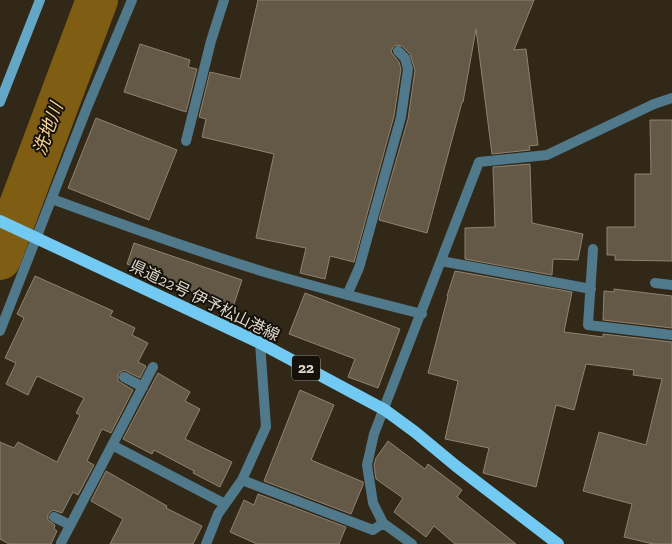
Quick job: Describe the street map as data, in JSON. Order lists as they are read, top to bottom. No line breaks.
{"streets":{"main road":["県道22号 伊予松山港線","22"]},"crossings":[["県道22号 伊予松山港線","22"]],"water":["洗地川"]}
